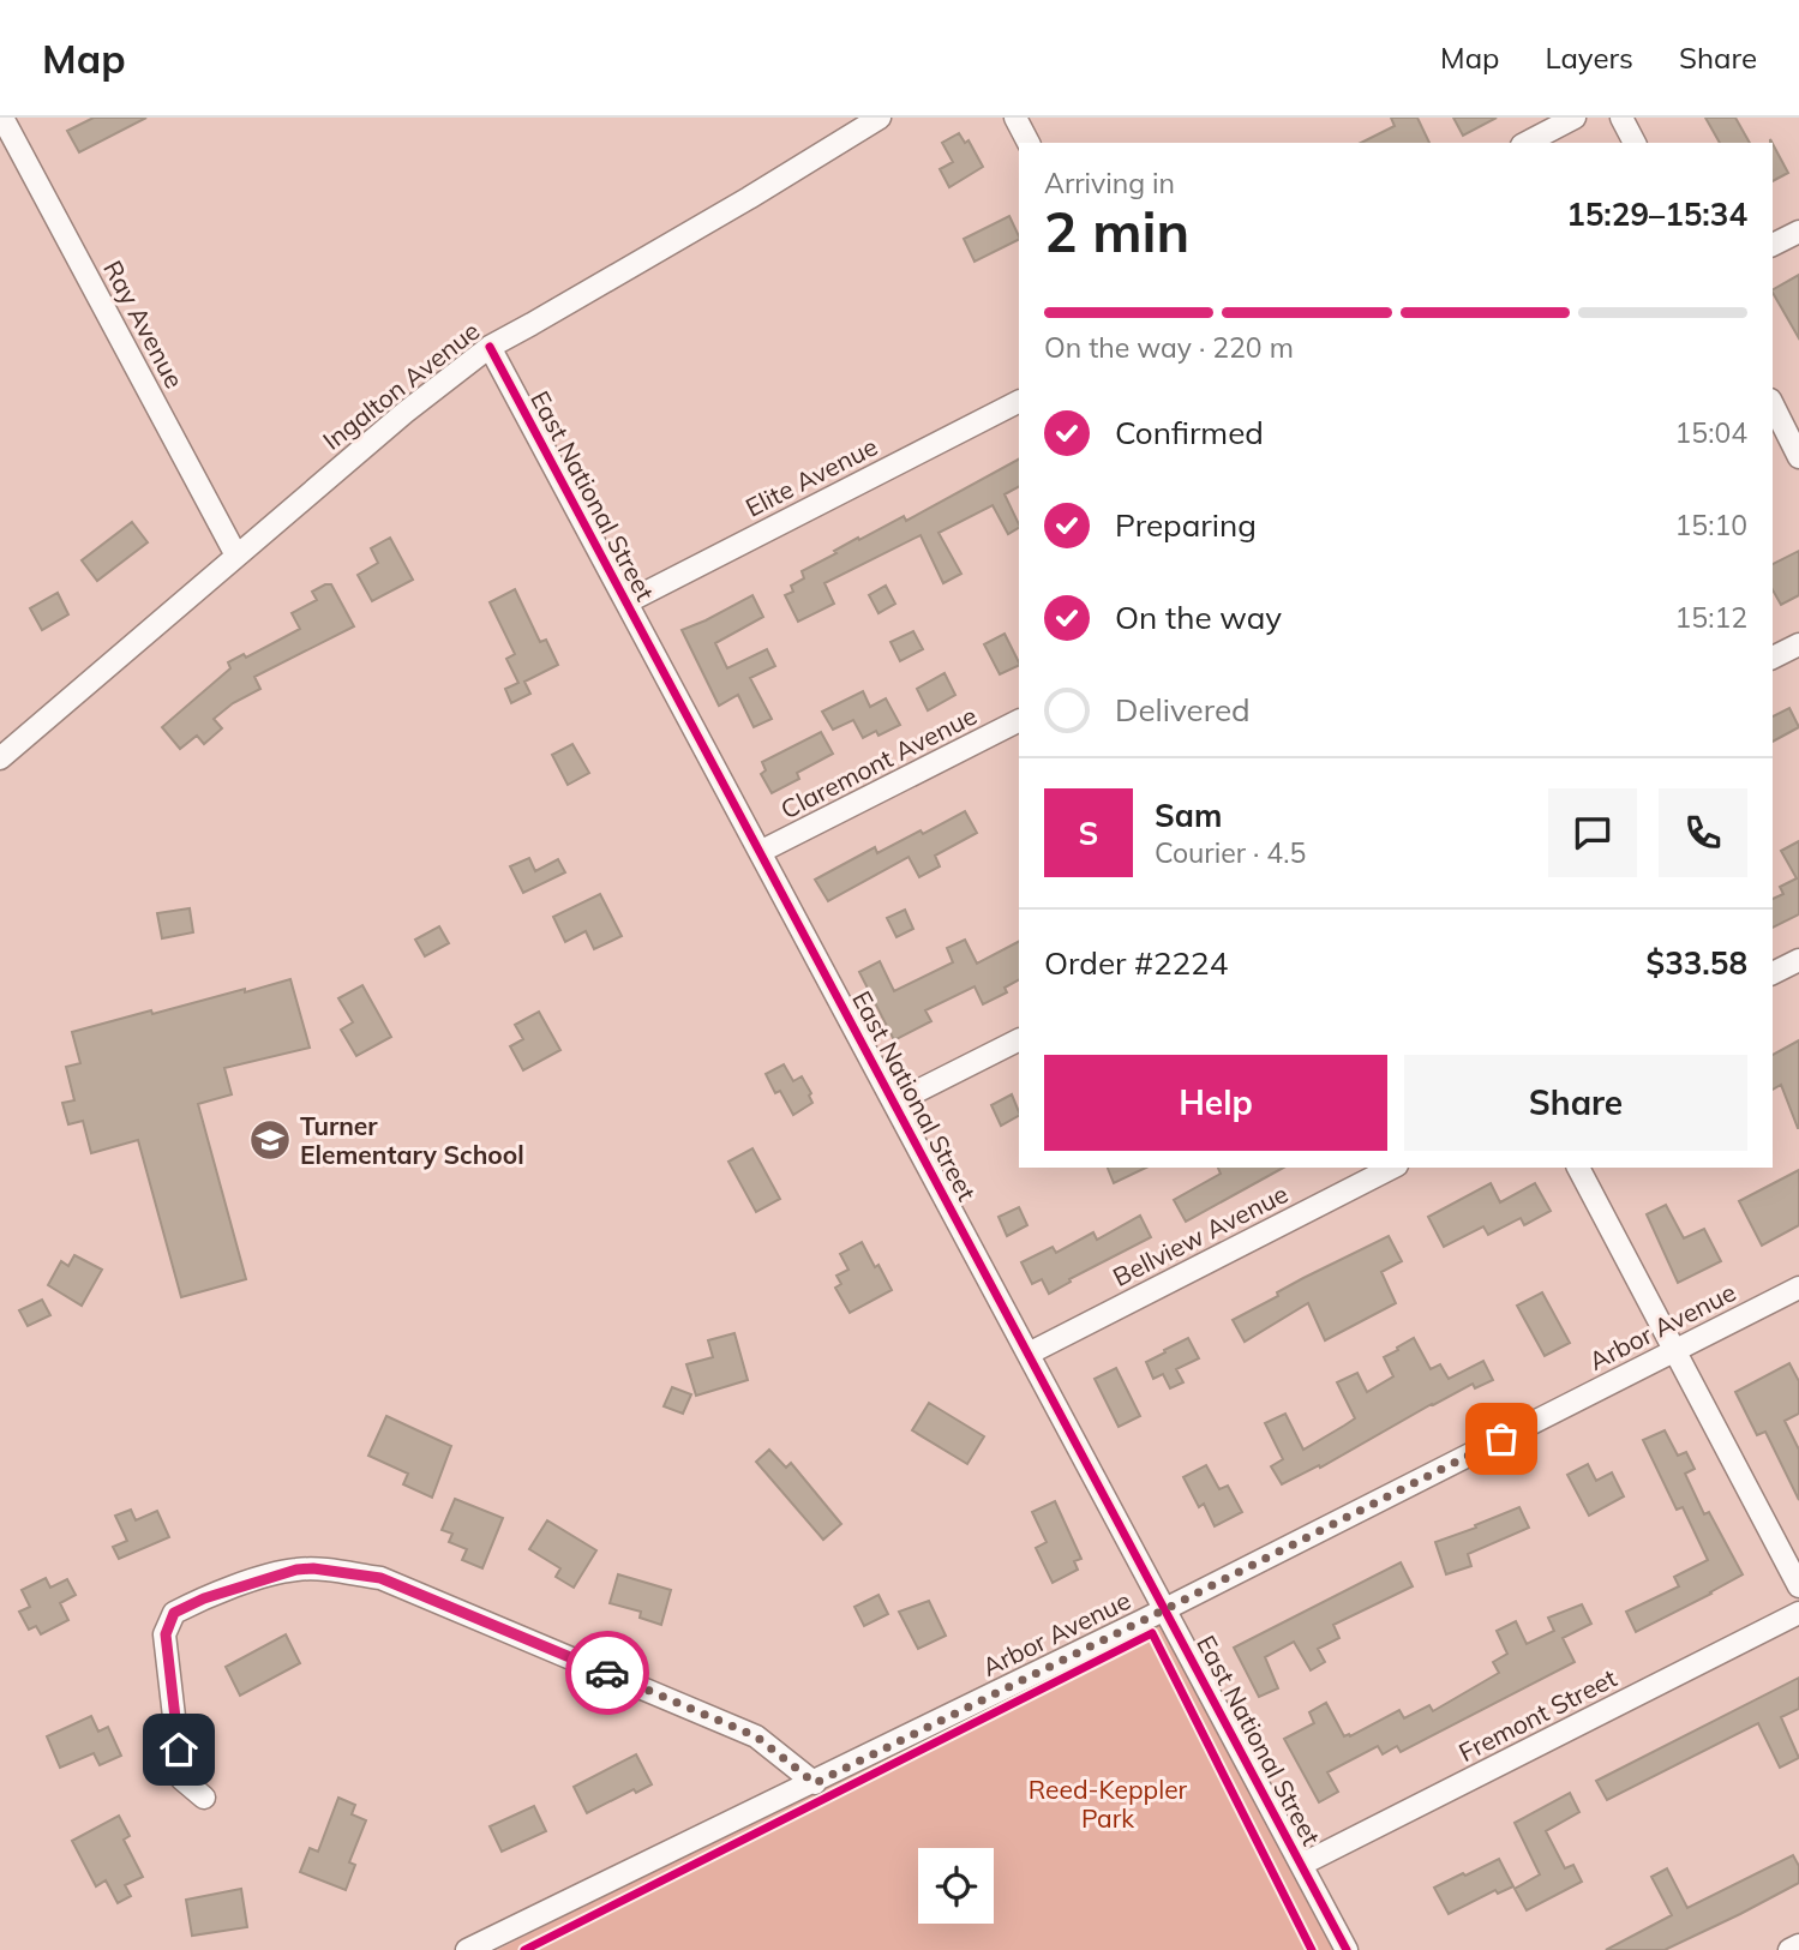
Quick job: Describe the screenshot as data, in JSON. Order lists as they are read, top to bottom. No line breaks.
{"streets":{"street":["Ray Avenue","Ingalton Avenue","Elite Avenue","East National Street","Claremont Avenue","Bellview Avenue","Arbor Avenue","Fremont Street"]},"crossings":[["Ray Avenue","Ingalton Avenue"],["Ingalton Avenue","East National Street"],["Elite Avenue","East National Street"],["East National Street","Claremont Avenue"],["East National Street","Bellview Avenue"],["East National Street","Arbor Avenue"],["East National Street","Fremont Street"]],"parks":["Reed-Keppler Park"],"places":{"school or university":["Turner Elementary School"]},"page":{"header":"Map","nav":["Map","Layers","Share"],"heading":["2 min","Arriving in","15:29–15:34"],"panel":["Sam","Courier · 4.5","Order #2224","$33.58"],"bar":"On the way · 220 m","list":[["Confirmed","15:04"],["Preparing","15:10"],["On the way","15:12"],"Delivered"],"round":"S","buttons":["Help","Share"]}}
